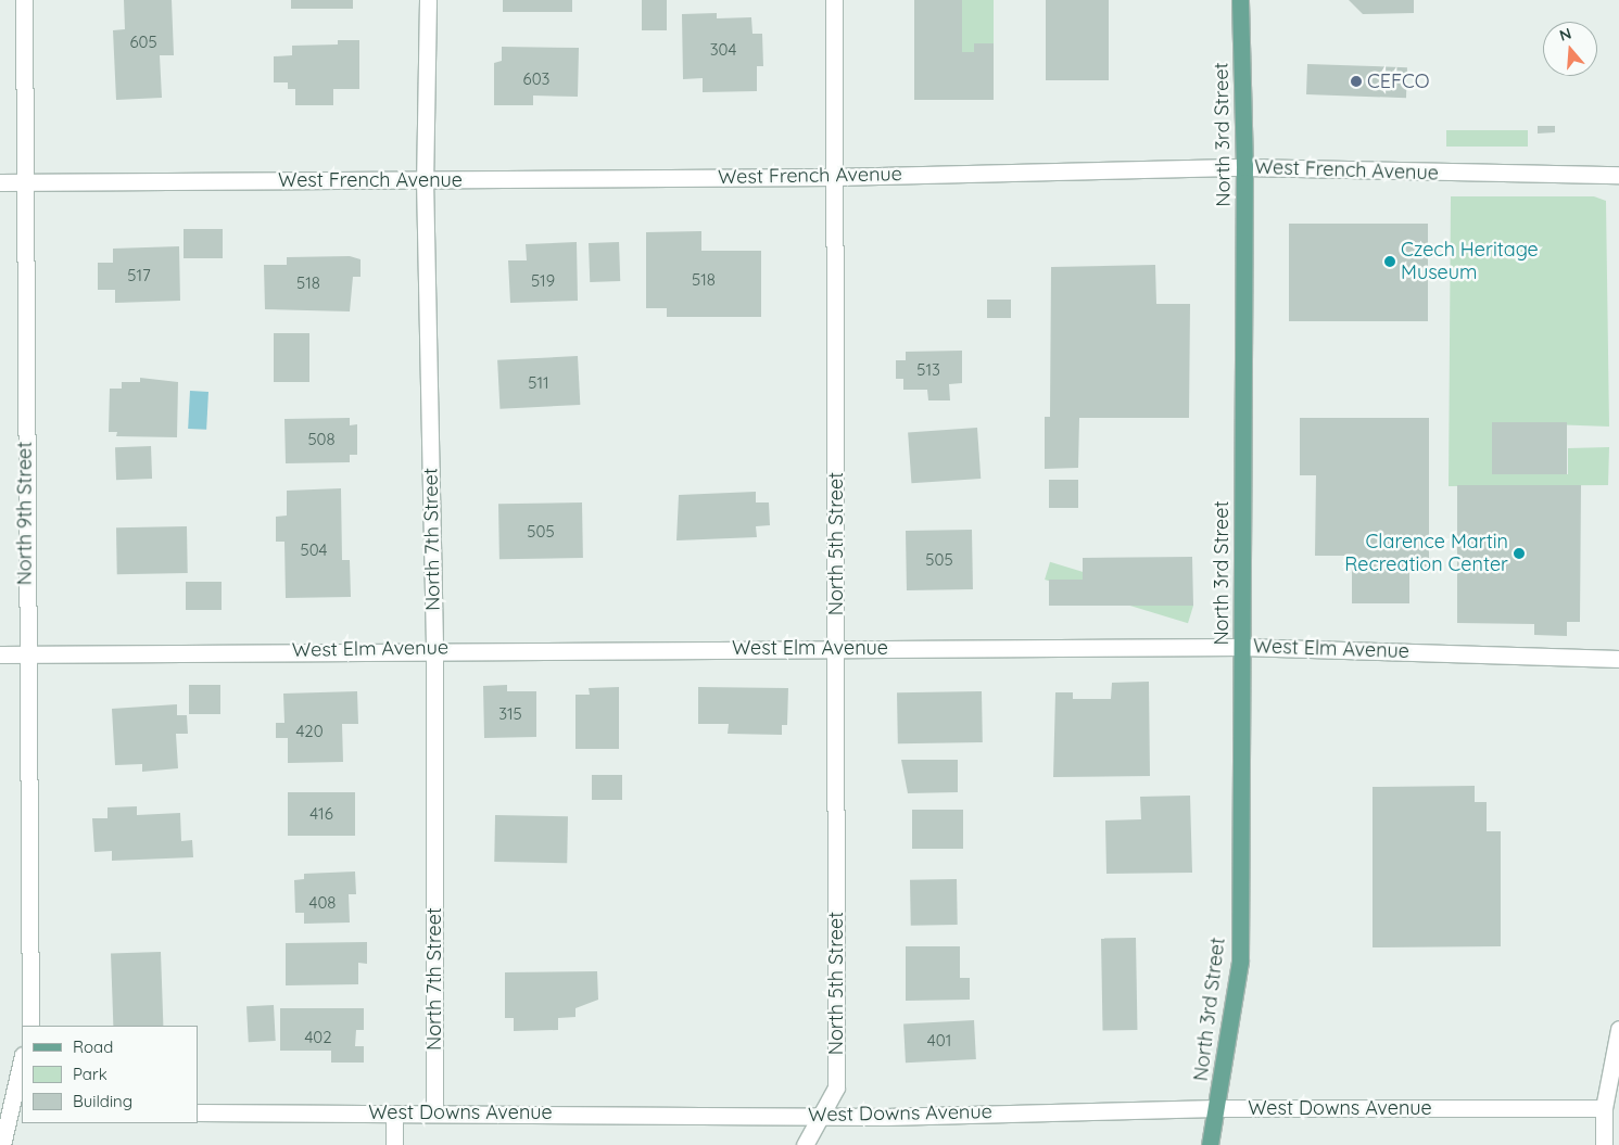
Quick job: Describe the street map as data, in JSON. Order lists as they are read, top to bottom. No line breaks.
{"streets":{"main road":["North 3rd Street"],"street":["West French Avenue","North 9th Street","North 7th Street","North 5th Street","West Elm Avenue","West Downs Avenue"]},"crossings":[["North 3rd Street","West French Avenue"],["North 3rd Street","West Elm Avenue"],["North 3rd Street","West Downs Avenue"],["West French Avenue","North 9th Street"],["West French Avenue","North 7th Street"],["West French Avenue","North 5th Street"],["North 9th Street","West Elm Avenue"],["North 7th Street","West Elm Avenue"],["North 7th Street","West Downs Avenue"],["North 5th Street","West Elm Avenue"],["North 5th Street","West Downs Avenue"]],"places":["CEFCO","Czech Heritage Museum","Clarence Martin Recreation Center"],"house_numbers":["605","304","603","517","518","519","518","513","511","508","505","504","505","315","420","416","408","402","401"],"legend":["Road","Park","Building"],"north":"top"}
